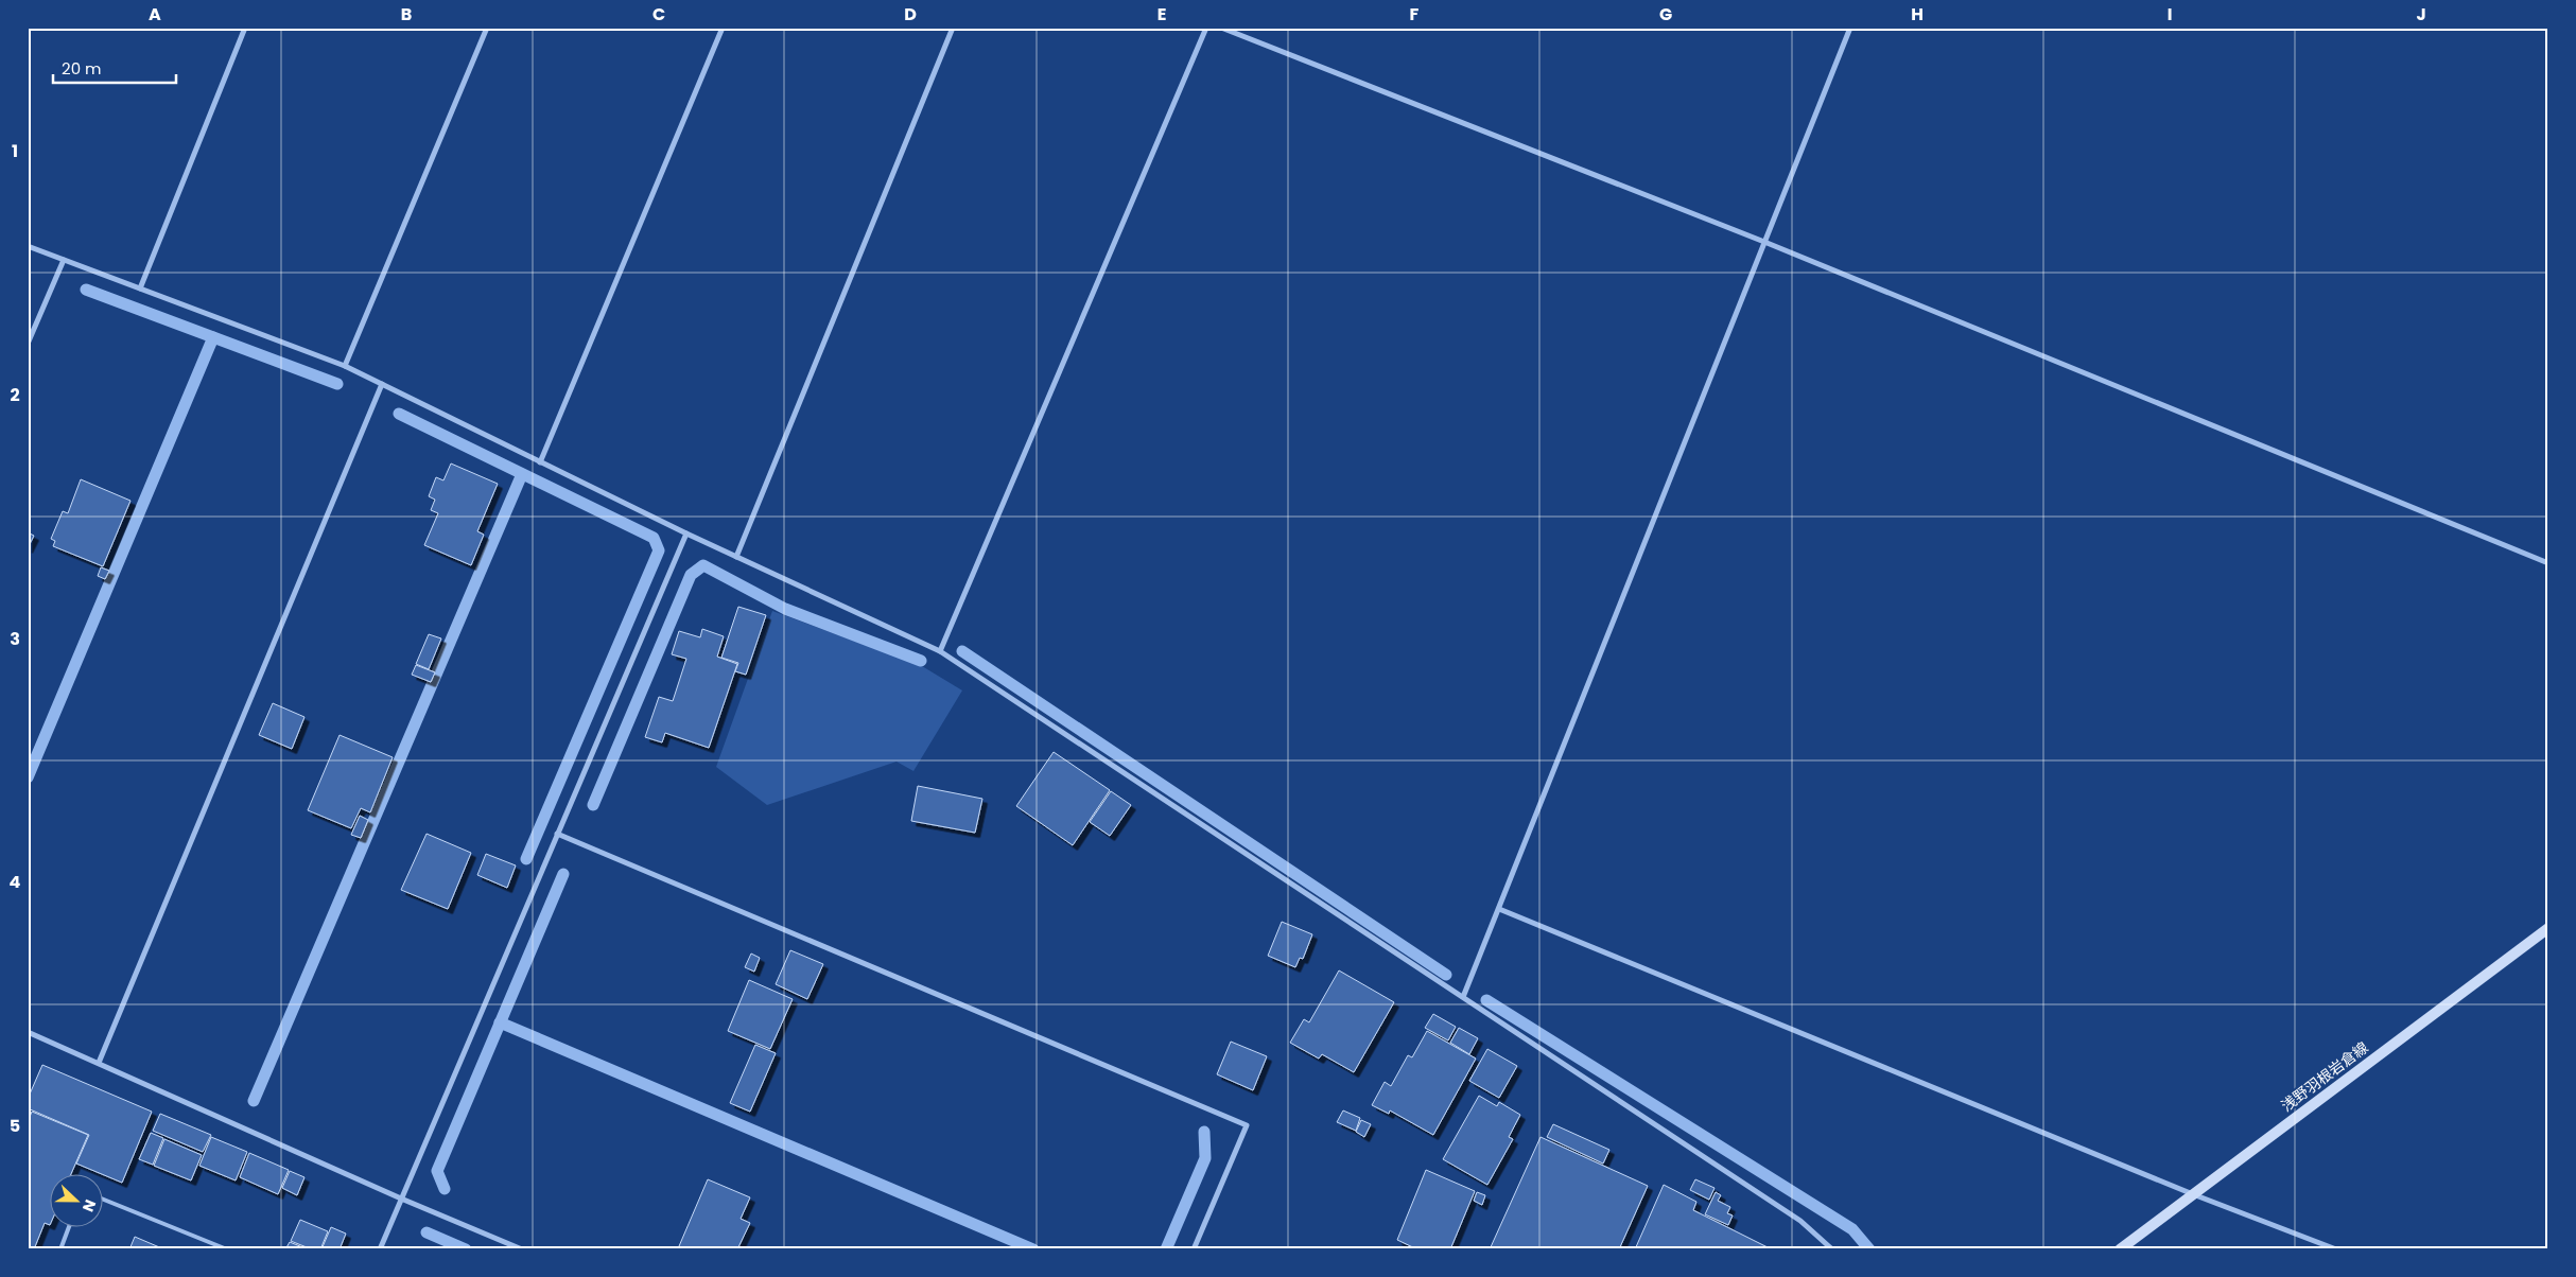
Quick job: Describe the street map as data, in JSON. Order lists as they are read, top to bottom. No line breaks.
{"streets":{"main road":["浅野羽根岩倉線"]},"scale_bar":"20 m","north":"right","grid":{"columns":["A","B","C","D","E","F","G","H","I","J"],"rows":["1","2","3","4","5"]}}
